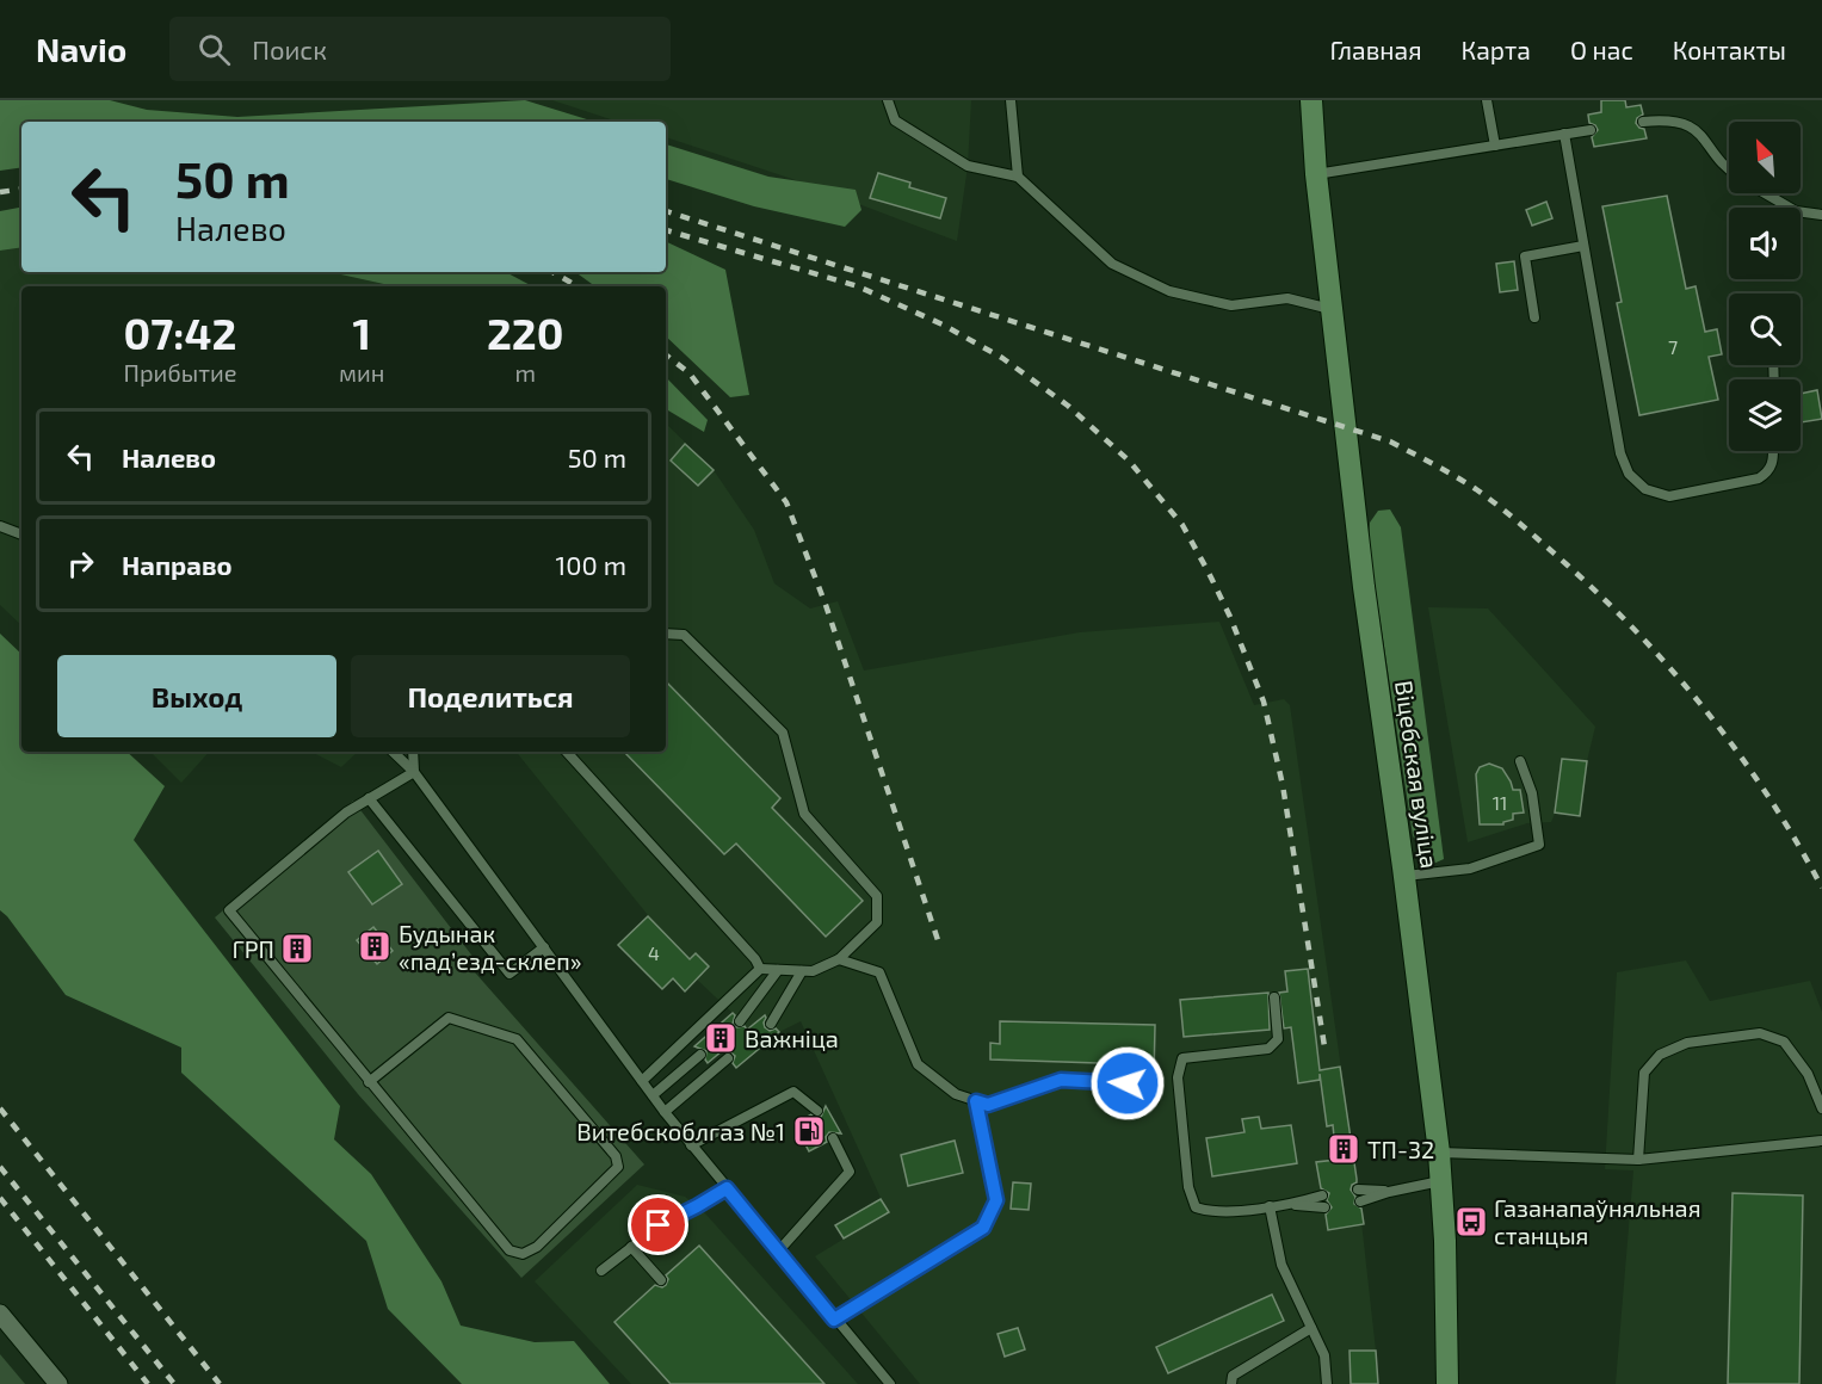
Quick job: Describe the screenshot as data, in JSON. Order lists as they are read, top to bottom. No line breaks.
{"streets":{"main road":["Віцебская вуліца"]},"places":{"building":["Будынак «падʼезд-склеп»","ГРП","Важніца","ТП-32"],"fuel station":["Витебскоблгаз №1"],"bus stop":["Газанапаўняльная станцыя"]},"house_numbers":["7","11","4"],"north":"top left","page":{"header":"Navio","search":"Поиск","nav":["Главная","Карта","О нас","Контакты"],"turn":["50 m","Налево"],"eta":["07:42","Прибытие","1","мин","220","m"],"list":[{"name":"Налево","value":"50 m"},{"name":"Направо","value":"100 m"}],"buttons":["Выход","Поделиться"]}}
